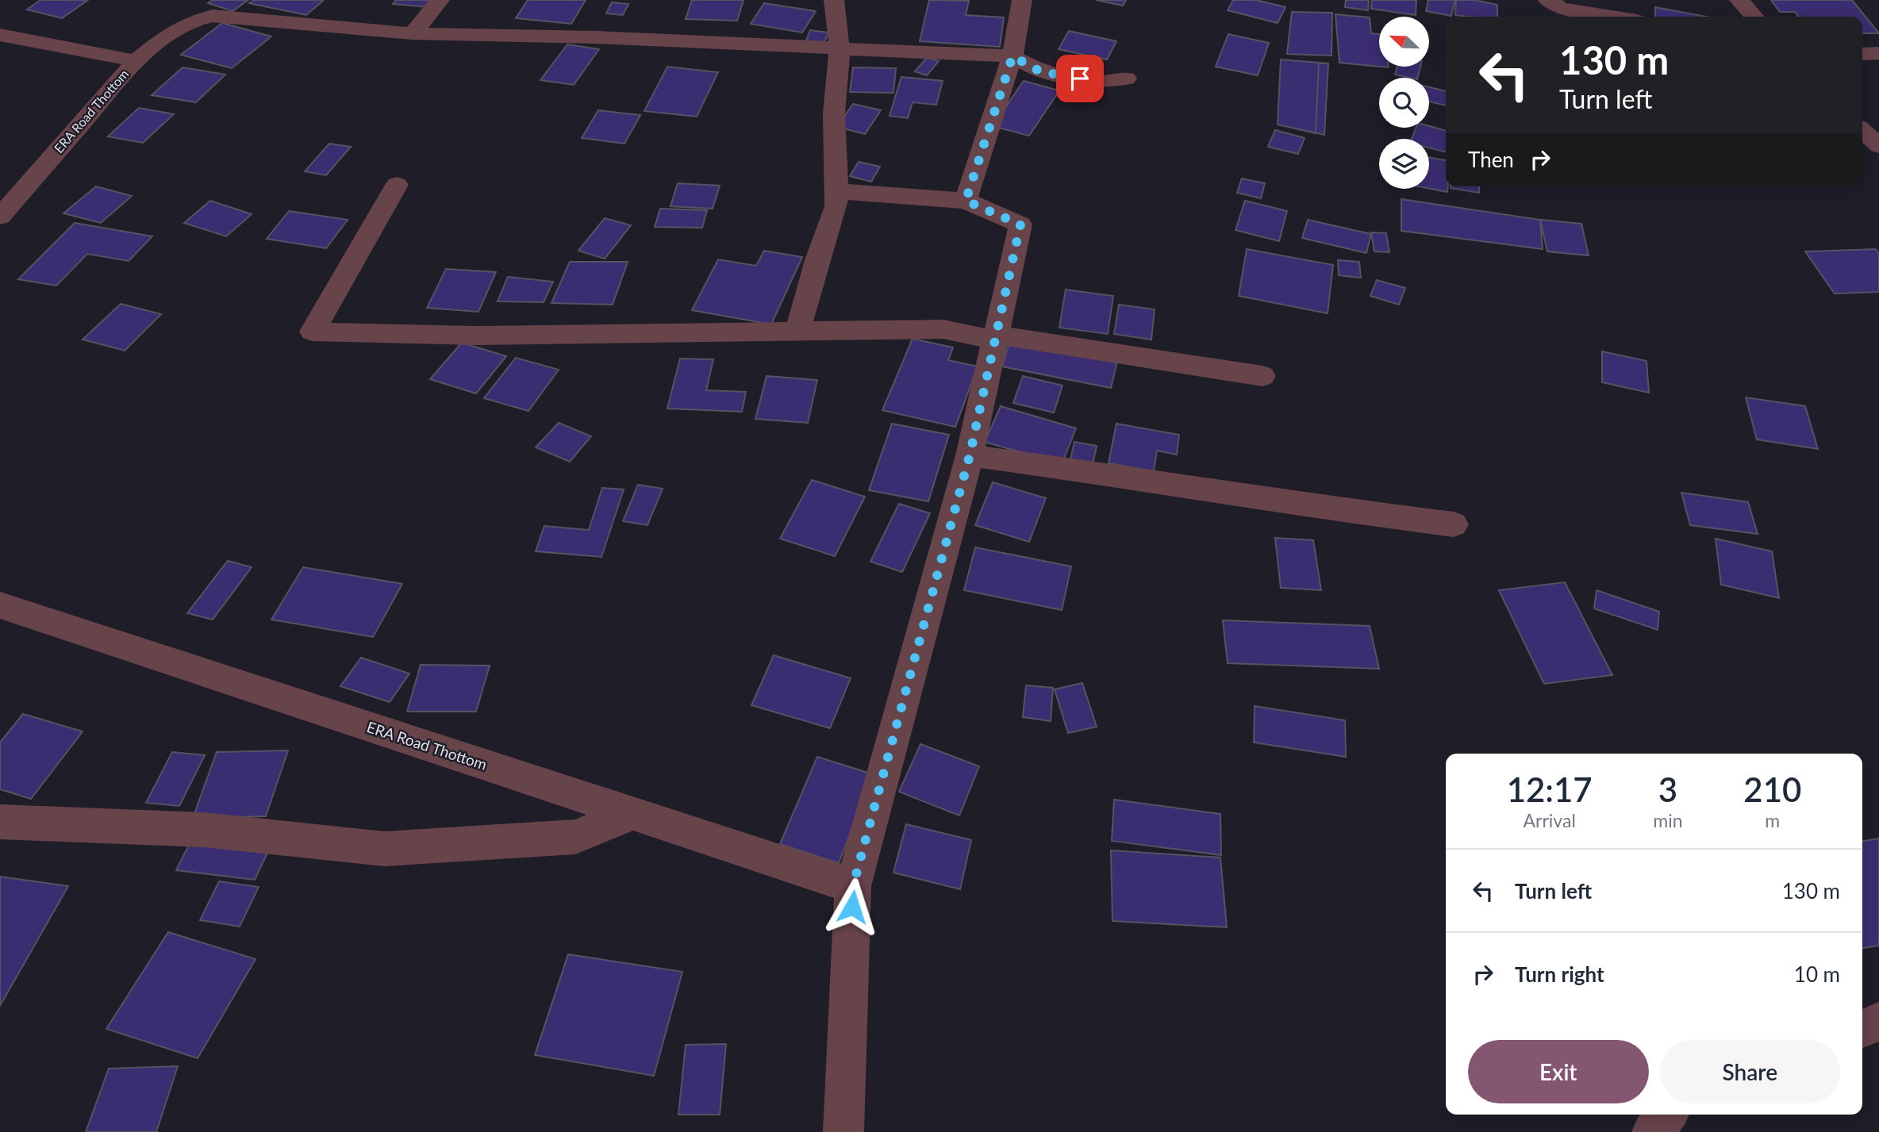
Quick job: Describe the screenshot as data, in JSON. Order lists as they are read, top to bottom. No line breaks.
{"streets":{"street":["ERA Road Thottom"]},"north":"top left","page":{"turn":["130 m","Turn left"],"then":"Then","eta":["12:17","Arrival","3","min","210","m"],"list":[{"name":"Turn left","value":"130 m"},{"name":"Turn right","value":"10 m"}],"buttons":["Exit","Share"]}}
